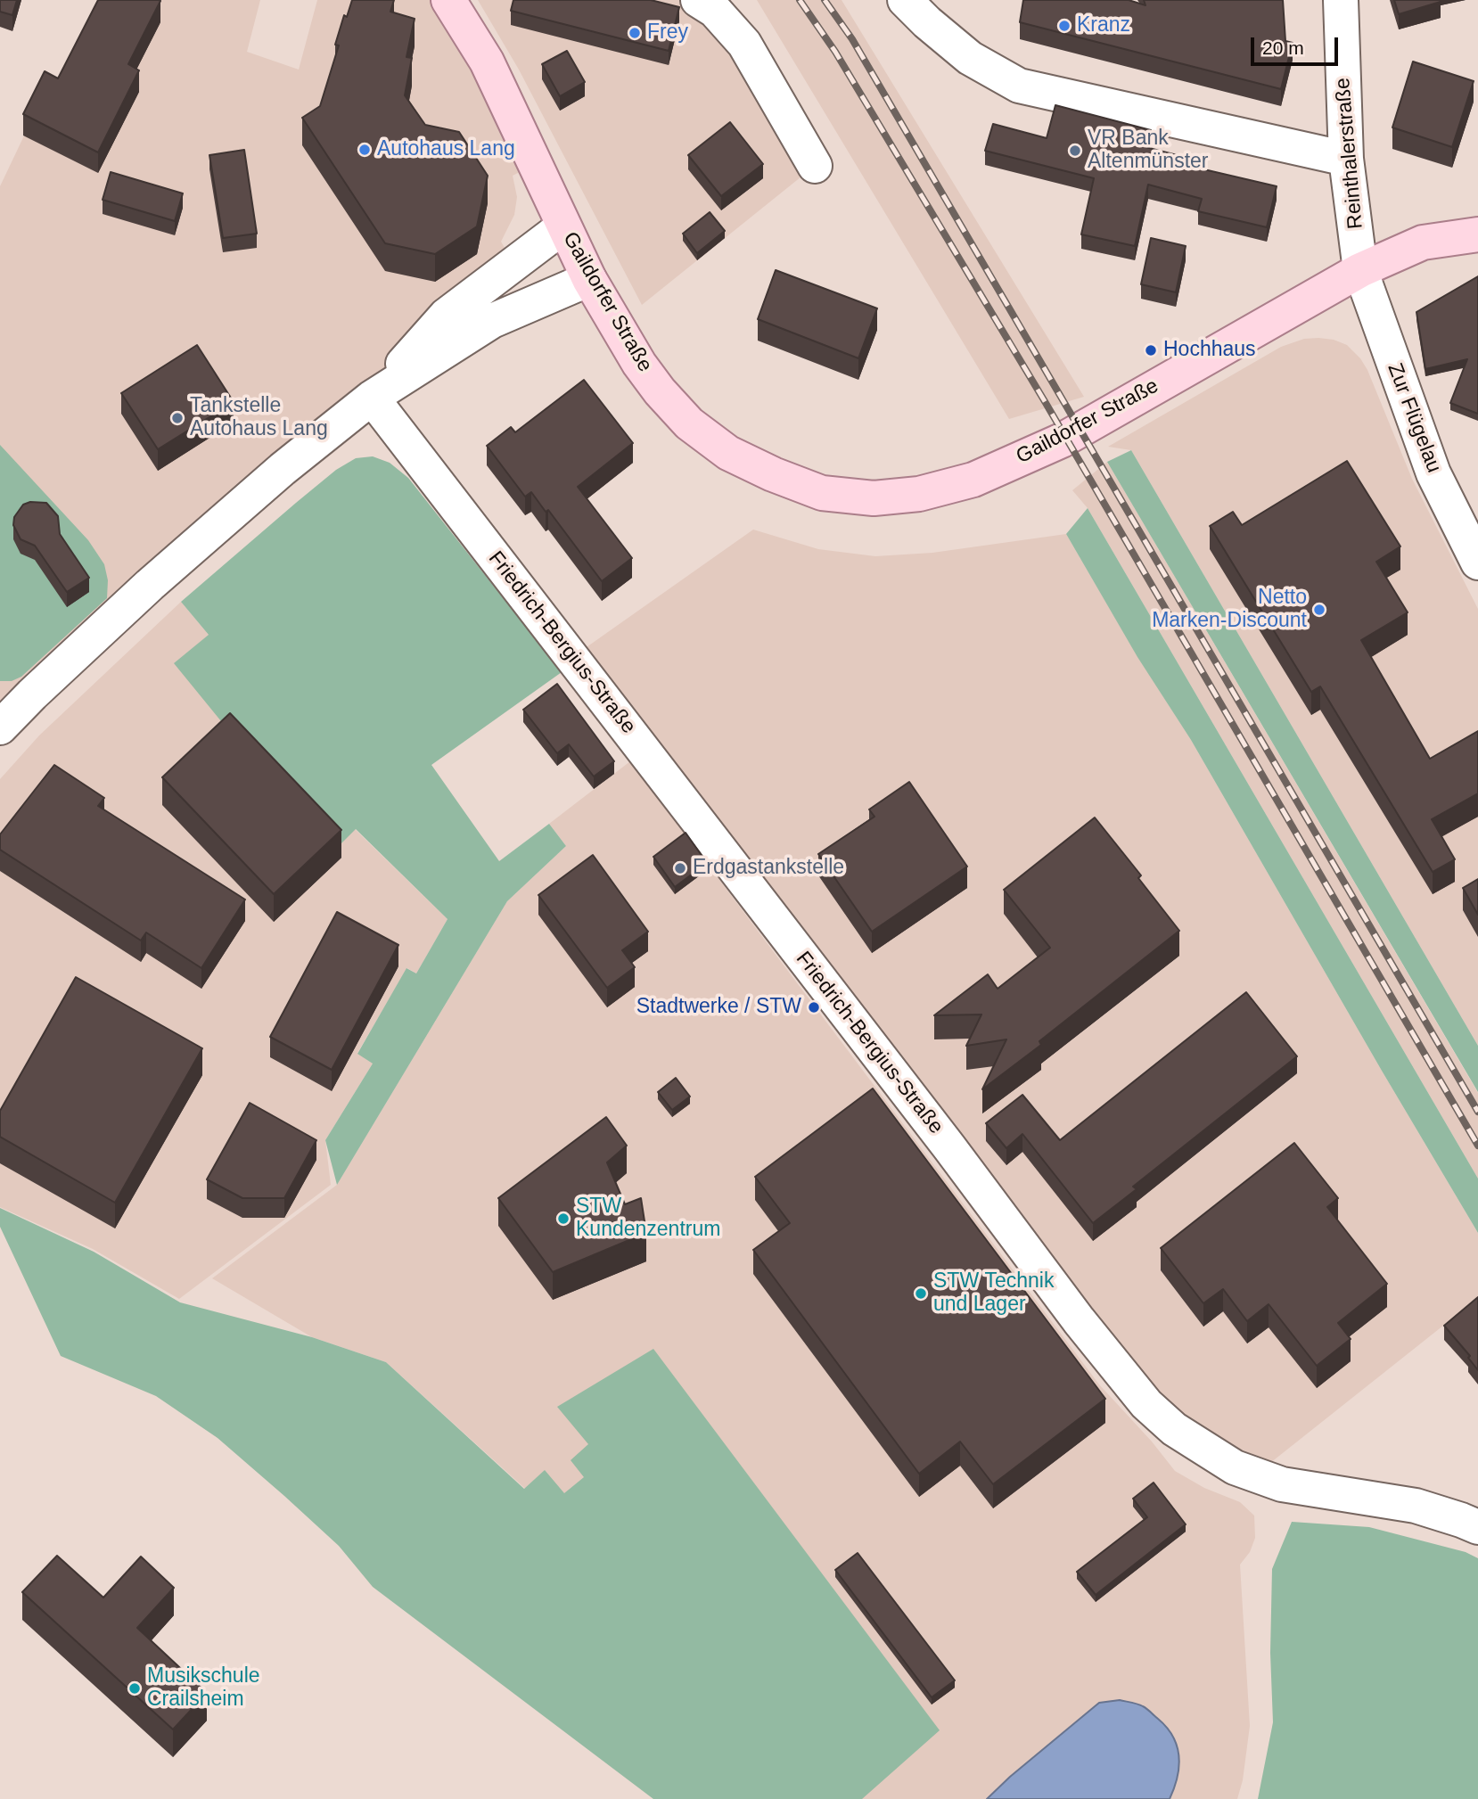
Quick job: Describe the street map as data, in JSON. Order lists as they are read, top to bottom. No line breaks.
{"streets":{"main road":["Gaildorfer Straße"],"street":["Reinthalerstraße","Zur Flügelau","Friedrich-Bergius-Straße"]},"crossings":[["Reinthalerstraße","Gaildorfer Straße"],["Reinthalerstraße","Zur Flügelau"],["Gaildorfer Straße","Zur Flügelau"]],"places":["Kranz","Frey","Autohaus Lang","VR Bank Altenmünster","Hochhaus","Tankstelle Autohaus Lang","Netto Marken-Discount","Erdgastankstelle","Stadtwerke / STW","STW Kundenzentrum","STW Technik und Lager","Musikschule Crailsheim"],"scale_bar":"20 m"}
